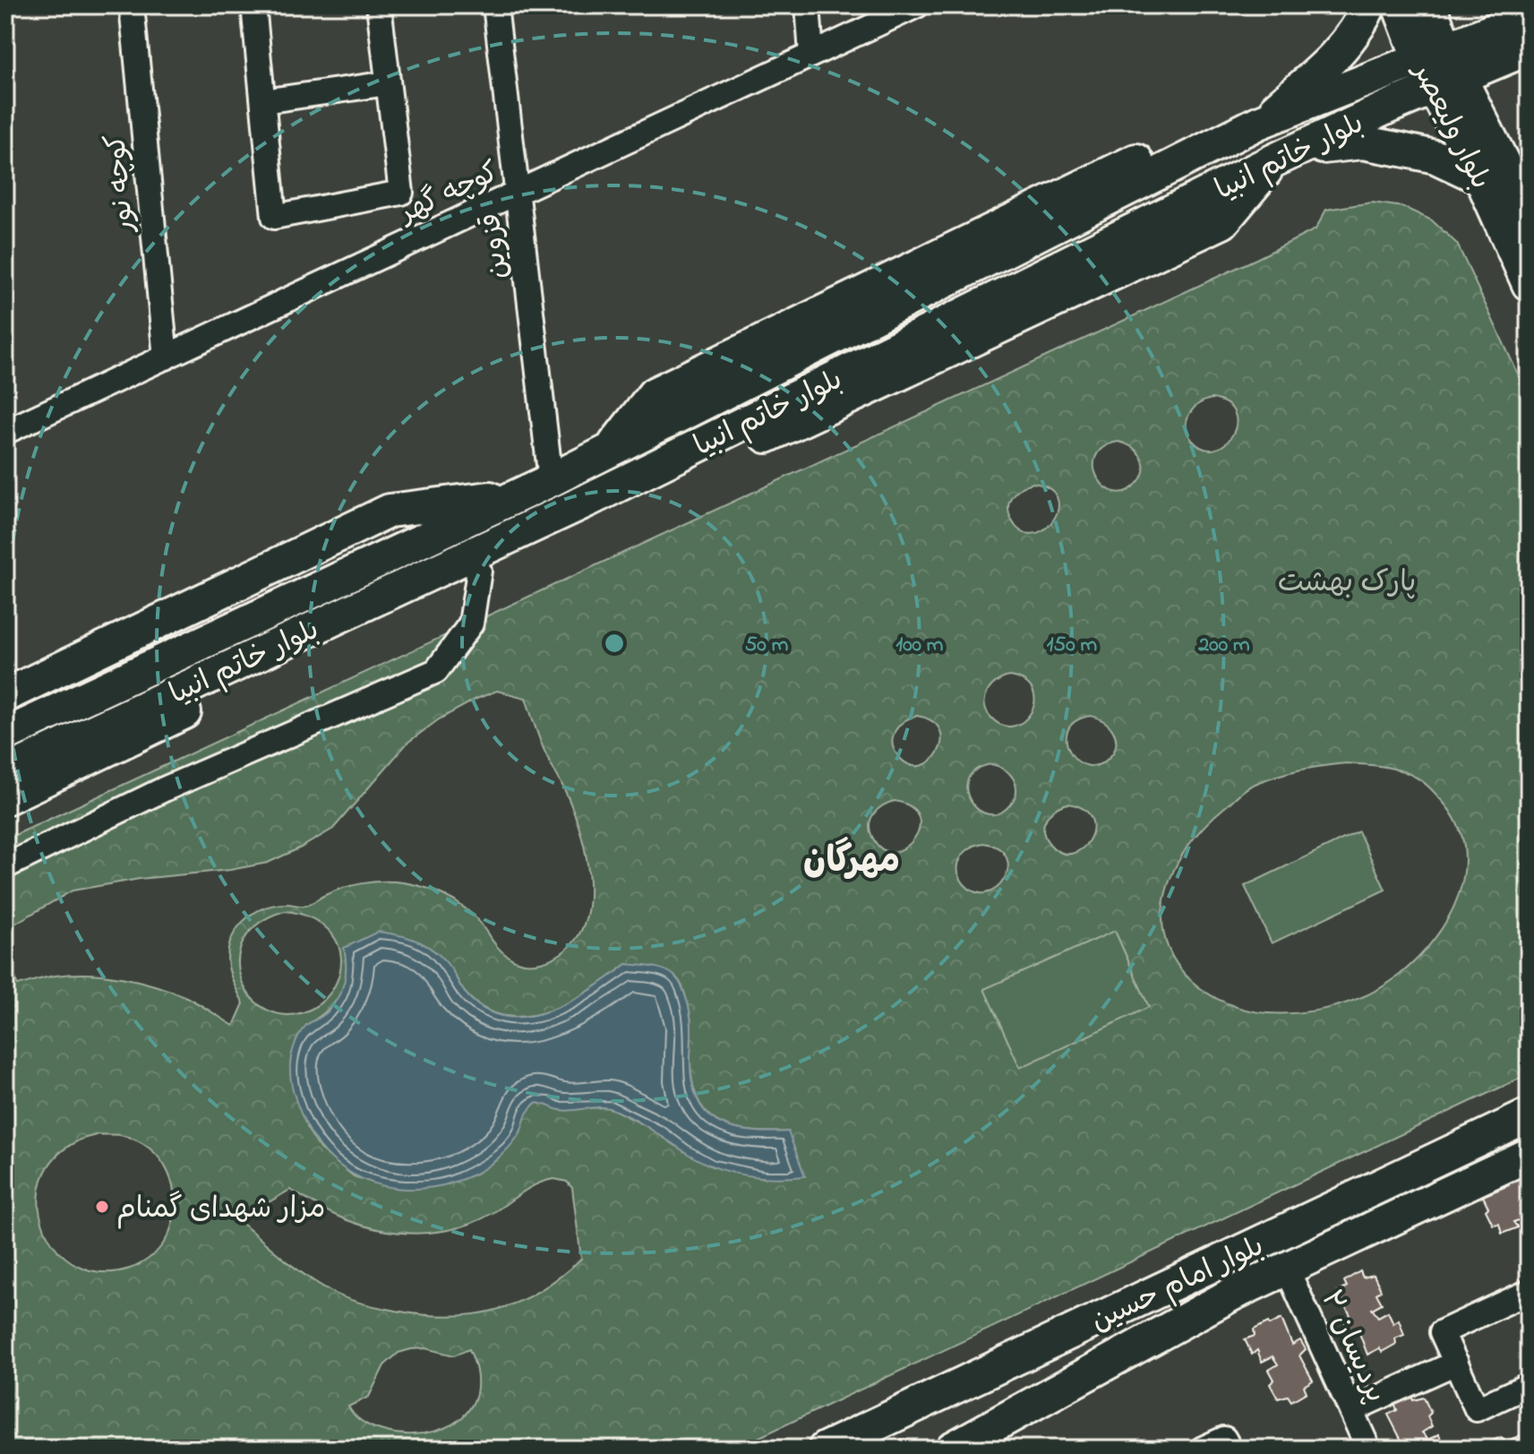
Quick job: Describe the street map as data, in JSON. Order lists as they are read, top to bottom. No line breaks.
{"streets":{"main road":["بلوار ولیعصر","بلوار خاتم انبیا","بلوار امام حسین"],"street":["کوچه نور","کوچه گهر","قزوین","پردیسان ۲"]},"crossings":[["بلوار ولیعصر","بلوار خاتم انبیا"],["بلوار خاتم انبیا","قزوین"],["کوچه نور","کوچه گهر"],["کوچه گهر","قزوین"],["بلوار امام حسین","پردیسان ۲"]],"districts":["مهرگان"],"parks":["پارک بهشت"],"places":["مزار شهدای گمنام"],"rings":["50 m","100 m","150 m","200 m"]}
